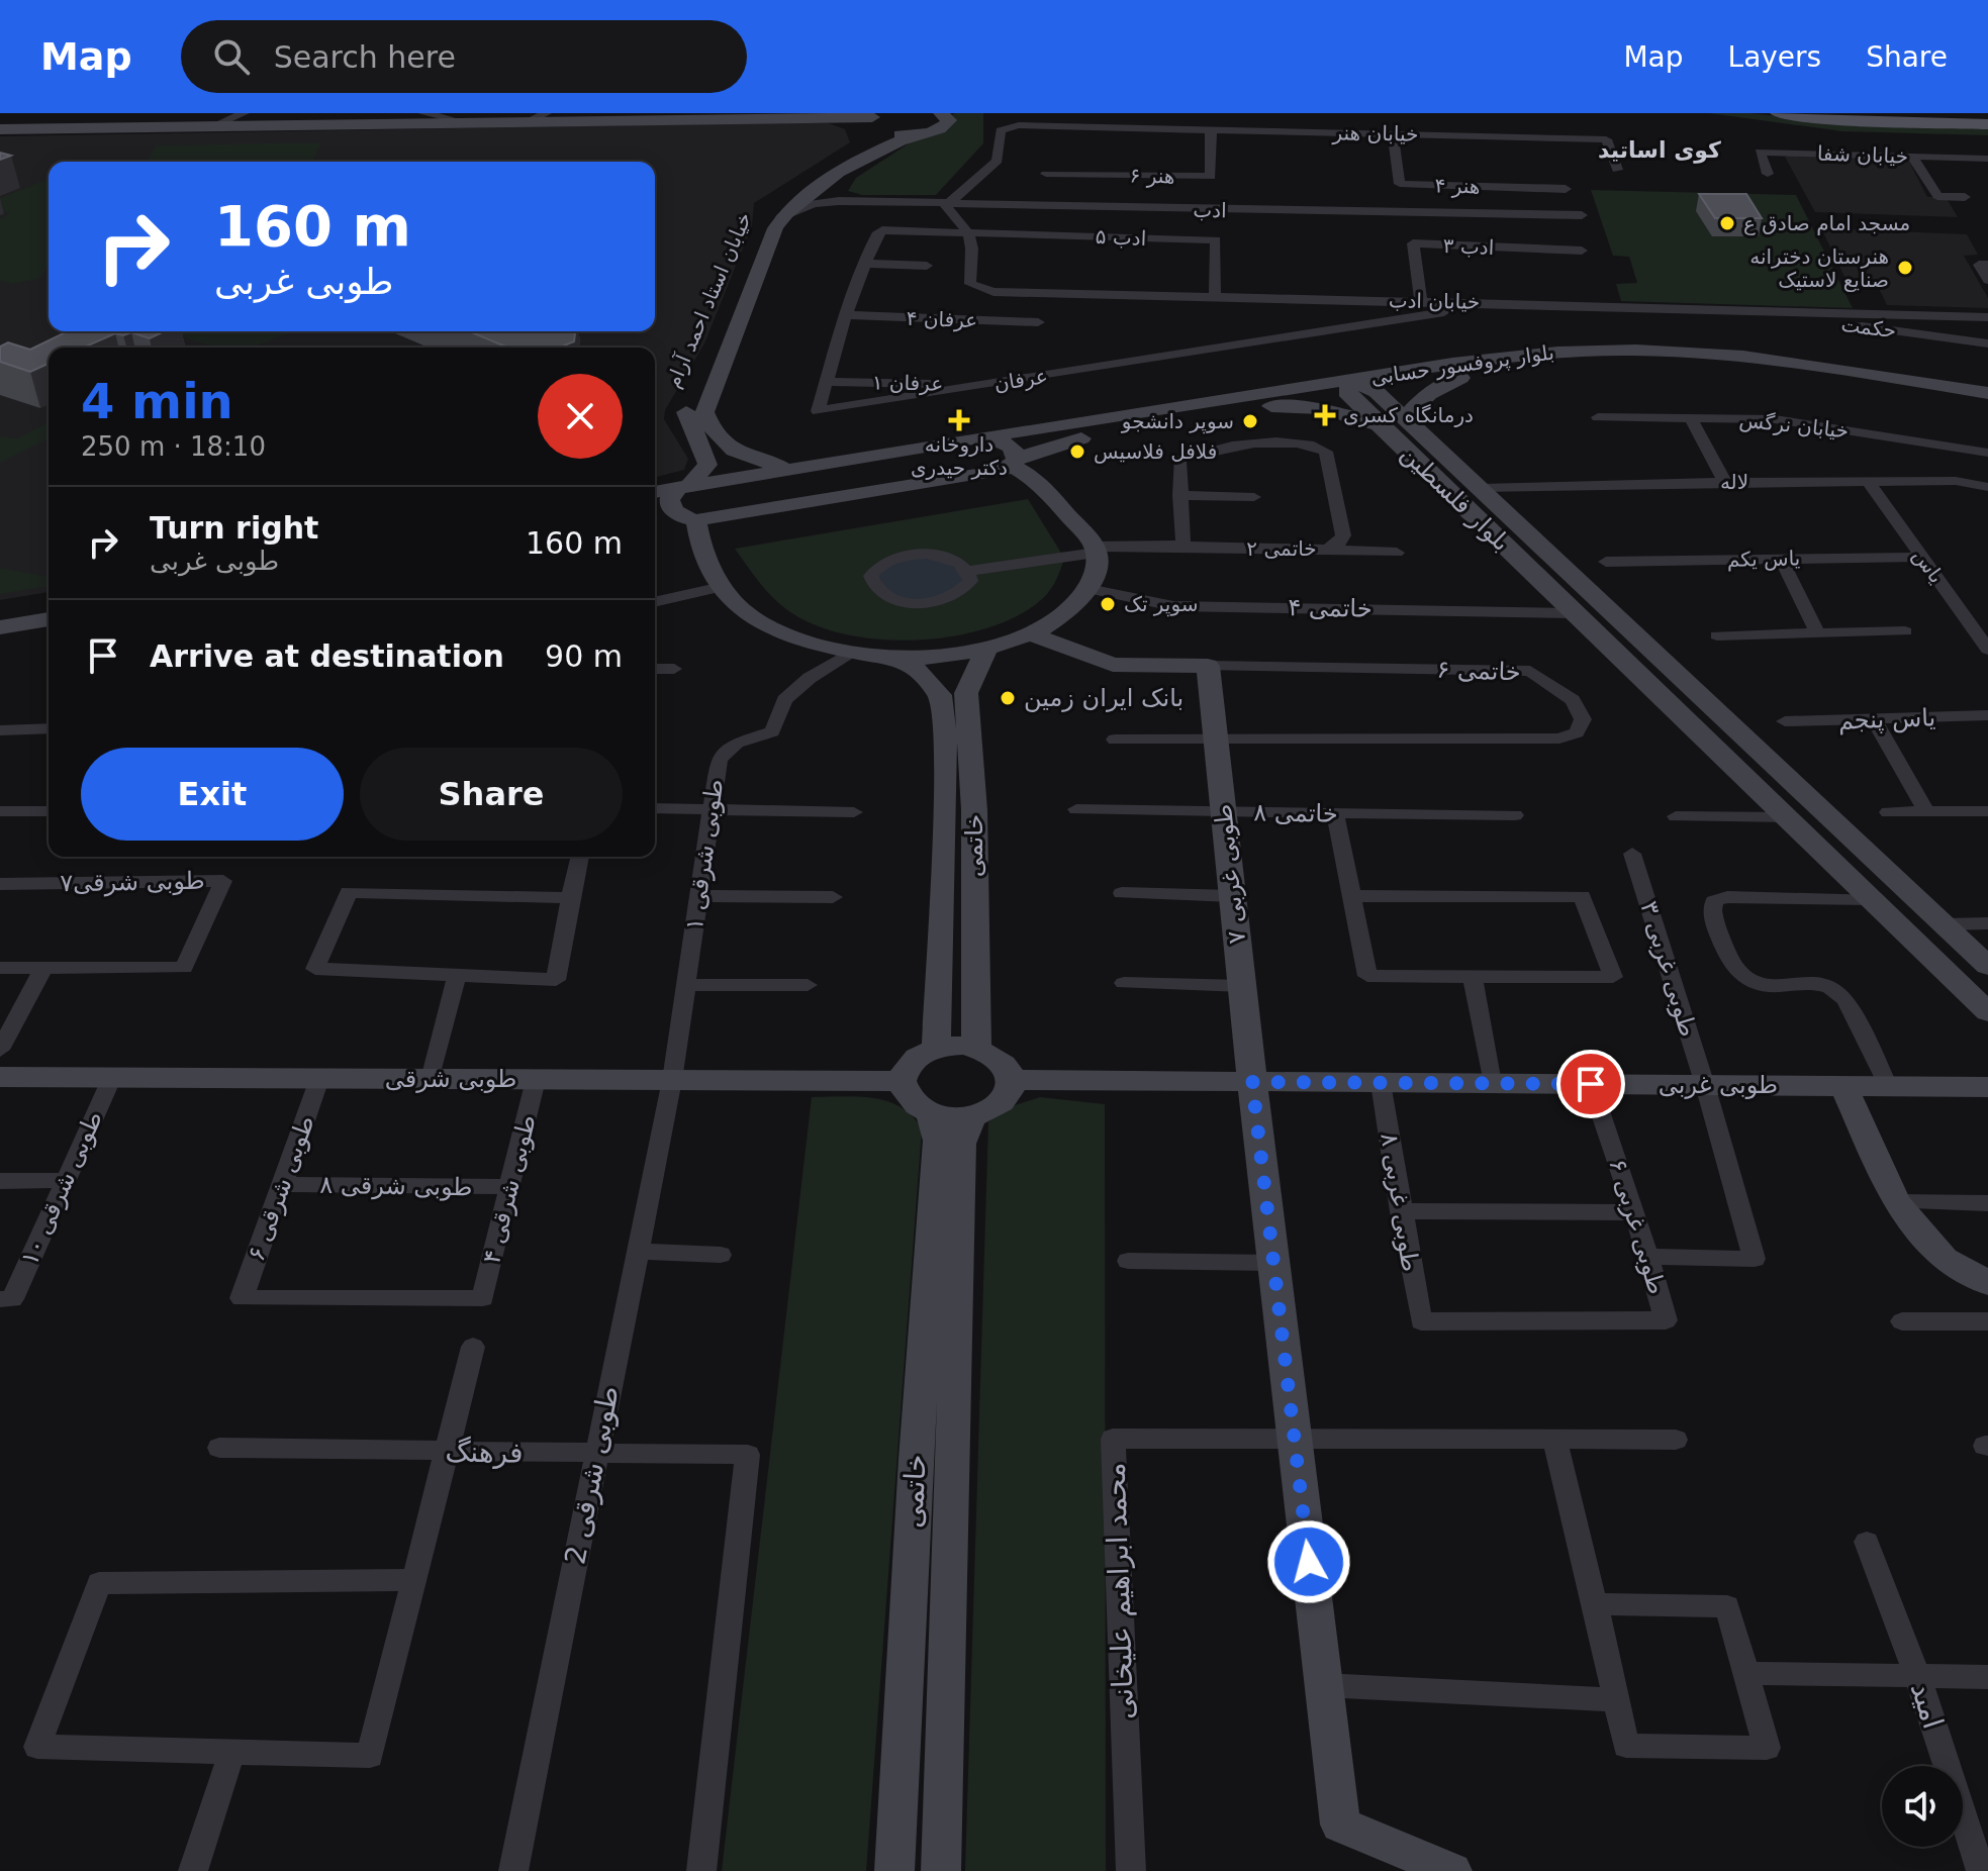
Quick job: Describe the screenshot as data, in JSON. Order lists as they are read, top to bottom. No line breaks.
{"streets":{"main road":["خیابان استاد احمد آرام","بلوار پروفسور حسابی","بلوار فلسطین","خاتمی ۶","خاتمی","طوبی غربی ۷","طوبی شرقی","طوبی غربی"],"street":["خیابان هنر","خیابان شفا","هنر ۶","هنر ۴","ادب","ادب ۵","ادب ۳","خیابان ادب","عرفان ۴","حکمت","عرفان","عرفان ۱","خیابان نرگس","لاله","خاتمی ۲","یاس یکم","یاس","خاتمی ۴","یاس پنجم","خاتمی ۸","طوبی شرقی ۱","طوبی شرقی۷","طوبی غربی ۳","طوبی شرقی ۸","طوبی شرقی ۱۰","طوبی شرقی ۶","طوبی شرقی ۴","طوبی غربی ۸","طوبی غربی ۶","فرهنگ","طوبی شرقی 2","محمد ابراهیم علیخانی","امید"]},"crossings":[["خیابان هنر","هنر ۶"],["خیابان هنر","هنر ۴"],["خیابان هنر","ادب"],["ادب","خیابان استاد احمد آرام"],["ادب ۵","خیابان ادب"],["ادب ۵","عرفان"],["ادب ۳","خیابان ادب"],["خیابان ادب","حکمت"],["خیابان ادب","عرفان"],["عرفان ۴","عرفان"],["بلوار پروفسور حسابی","بلوار فلسطین"],["عرفان","عرفان ۱"],["لاله","بلوار فلسطین"],["لاله","یاس"],["بلوار فلسطین","خاتمی ۴"],["یاس یکم","یاس"],["خاتمی ۶","طوبی غربی ۷"],["خاتمی ۸","طوبی غربی ۷"],["خاتمی","طوبی شرقی"],["خاتمی","طوبی غربی"],["طوبی شرقی ۱","طوبی شرقی"],["طوبی شرقی ۱","طوبی شرقی 2"],["طوبی غربی ۷","طوبی غربی"],["طوبی غربی ۷","محمد ابراهیم علیخانی"],["طوبی غربی ۳","طوبی غربی"],["طوبی غربی ۳","طوبی غربی ۶"],["طوبی شرقی","طوبی غربی"],["طوبی شرقی","طوبی شرقی ۱۰"],["طوبی شرقی","طوبی شرقی ۶"],["طوبی شرقی","طوبی شرقی ۴"],["طوبی شرقی","طوبی شرقی 2"],["طوبی غربی","طوبی غربی ۸"],["طوبی غربی","طوبی غربی ۶"],["طوبی شرقی ۸","طوبی شرقی ۶"],["طوبی شرقی ۸","طوبی شرقی ۴"],["طوبی شرقی ۶","طوبی شرقی ۴"],["طوبی غربی ۸","طوبی غربی ۶"],["فرهنگ","طوبی شرقی 2"]],"districts":["کوی اساتید"],"places":{"other":["مسجد امام صادق ع","هنرستان دخترانه صنایع لاستیک","سوپر دانشجو","فلافل فلاسیس","سوپر تک","بانک ایران زمین"],"health":["درمانگاه کسری","داروخانه دکتر حیدری"]},"page":{"header":"Map","search":"Search here","nav":["Map","Layers","Share"],"turn":["160 m","طوبی غربی"],"heading":["4 min","250 m · 18:10"],"list":[{"name":"Turn right","note":"طوبی غربی","value":"160 m"},{"name":"Arrive at destination","value":"90 m"}],"buttons":["Exit","Share"]}}
